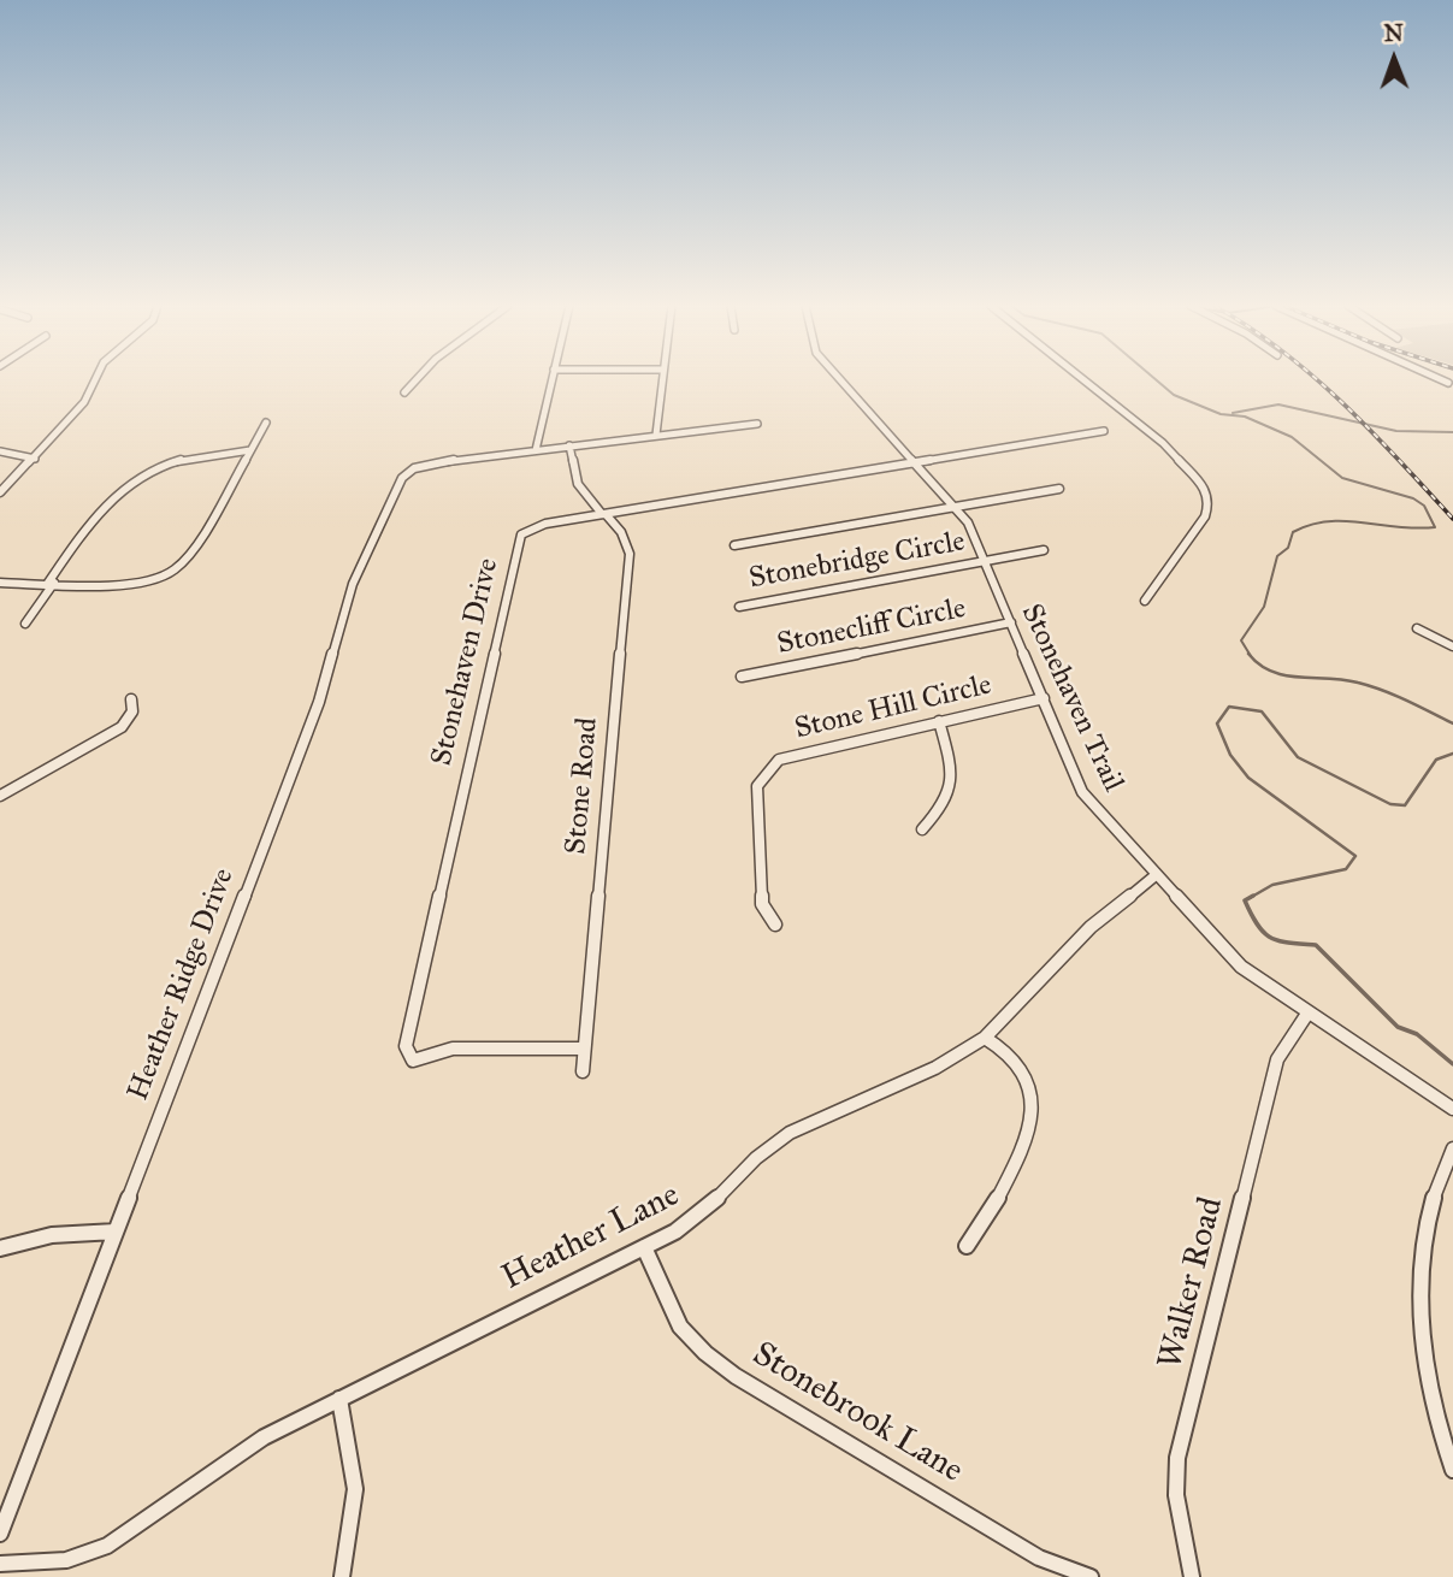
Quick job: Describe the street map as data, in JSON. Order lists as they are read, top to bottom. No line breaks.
{"streets":{"street":["Stonebridge Circle","Stonecliff Circle","Stonehaven Drive","Stonehaven Trail","Stone Hill Circle","Stone Road","Heather Ridge Drive","Heather Lane","Walker Road","Stonebrook Lane"]},"crossings":[["Stonebridge Circle","Stonehaven Trail"],["Stonecliff Circle","Stonehaven Trail"],["Stonehaven Drive","Stonehaven Trail"],["Stonehaven Drive","Stone Road"],["Stonehaven Trail","Stone Hill Circle"],["Stonehaven Trail","Heather Lane"],["Stonehaven Trail","Walker Road"],["Heather Lane","Stonebrook Lane"]],"north":"top"}
